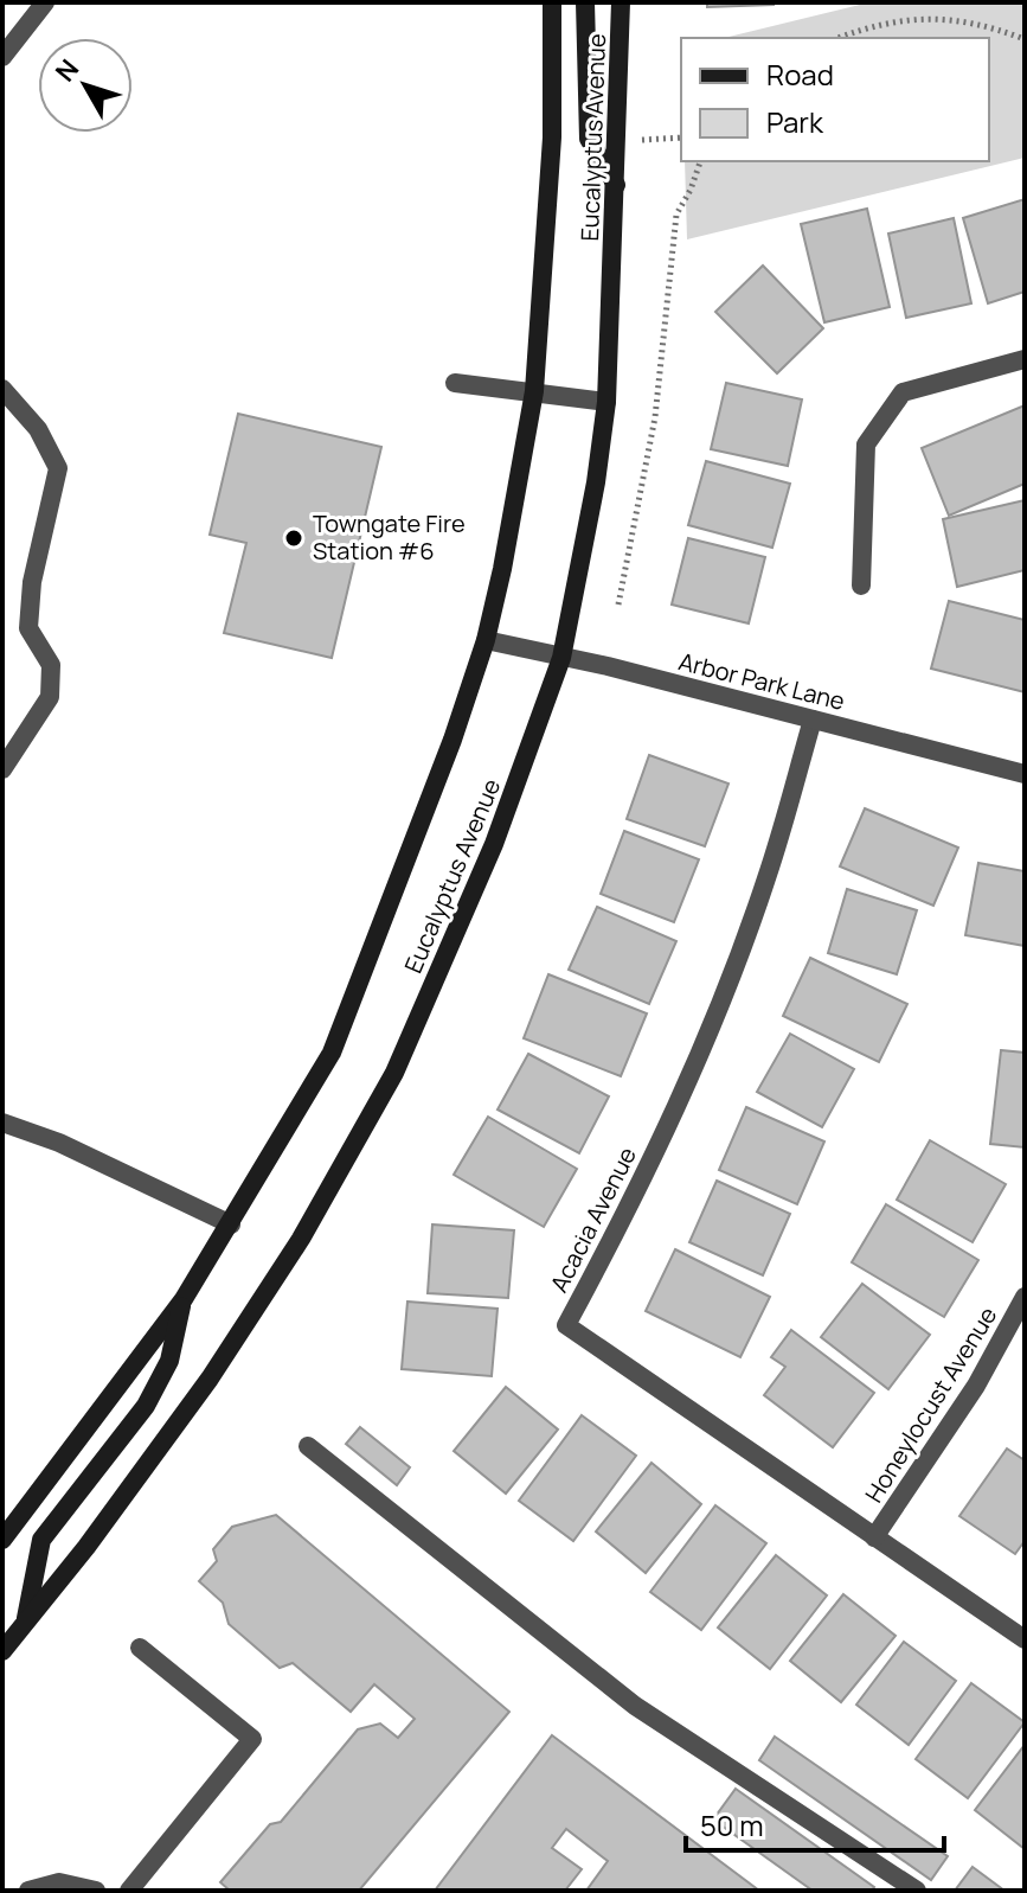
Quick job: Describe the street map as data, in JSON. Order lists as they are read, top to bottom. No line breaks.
{"streets":{"main road":["Eucalyptus Avenue"],"street":["Arbor Park Lane","Acacia Avenue","Honeylocust Avenue"]},"crossings":[["Eucalyptus Avenue","Arbor Park Lane"],["Arbor Park Lane","Acacia Avenue"],["Acacia Avenue","Honeylocust Avenue"]],"places":["Towngate Fire Station #6"],"legend":["Road","Park"],"scale_bar":"50 m","north":"top left"}
